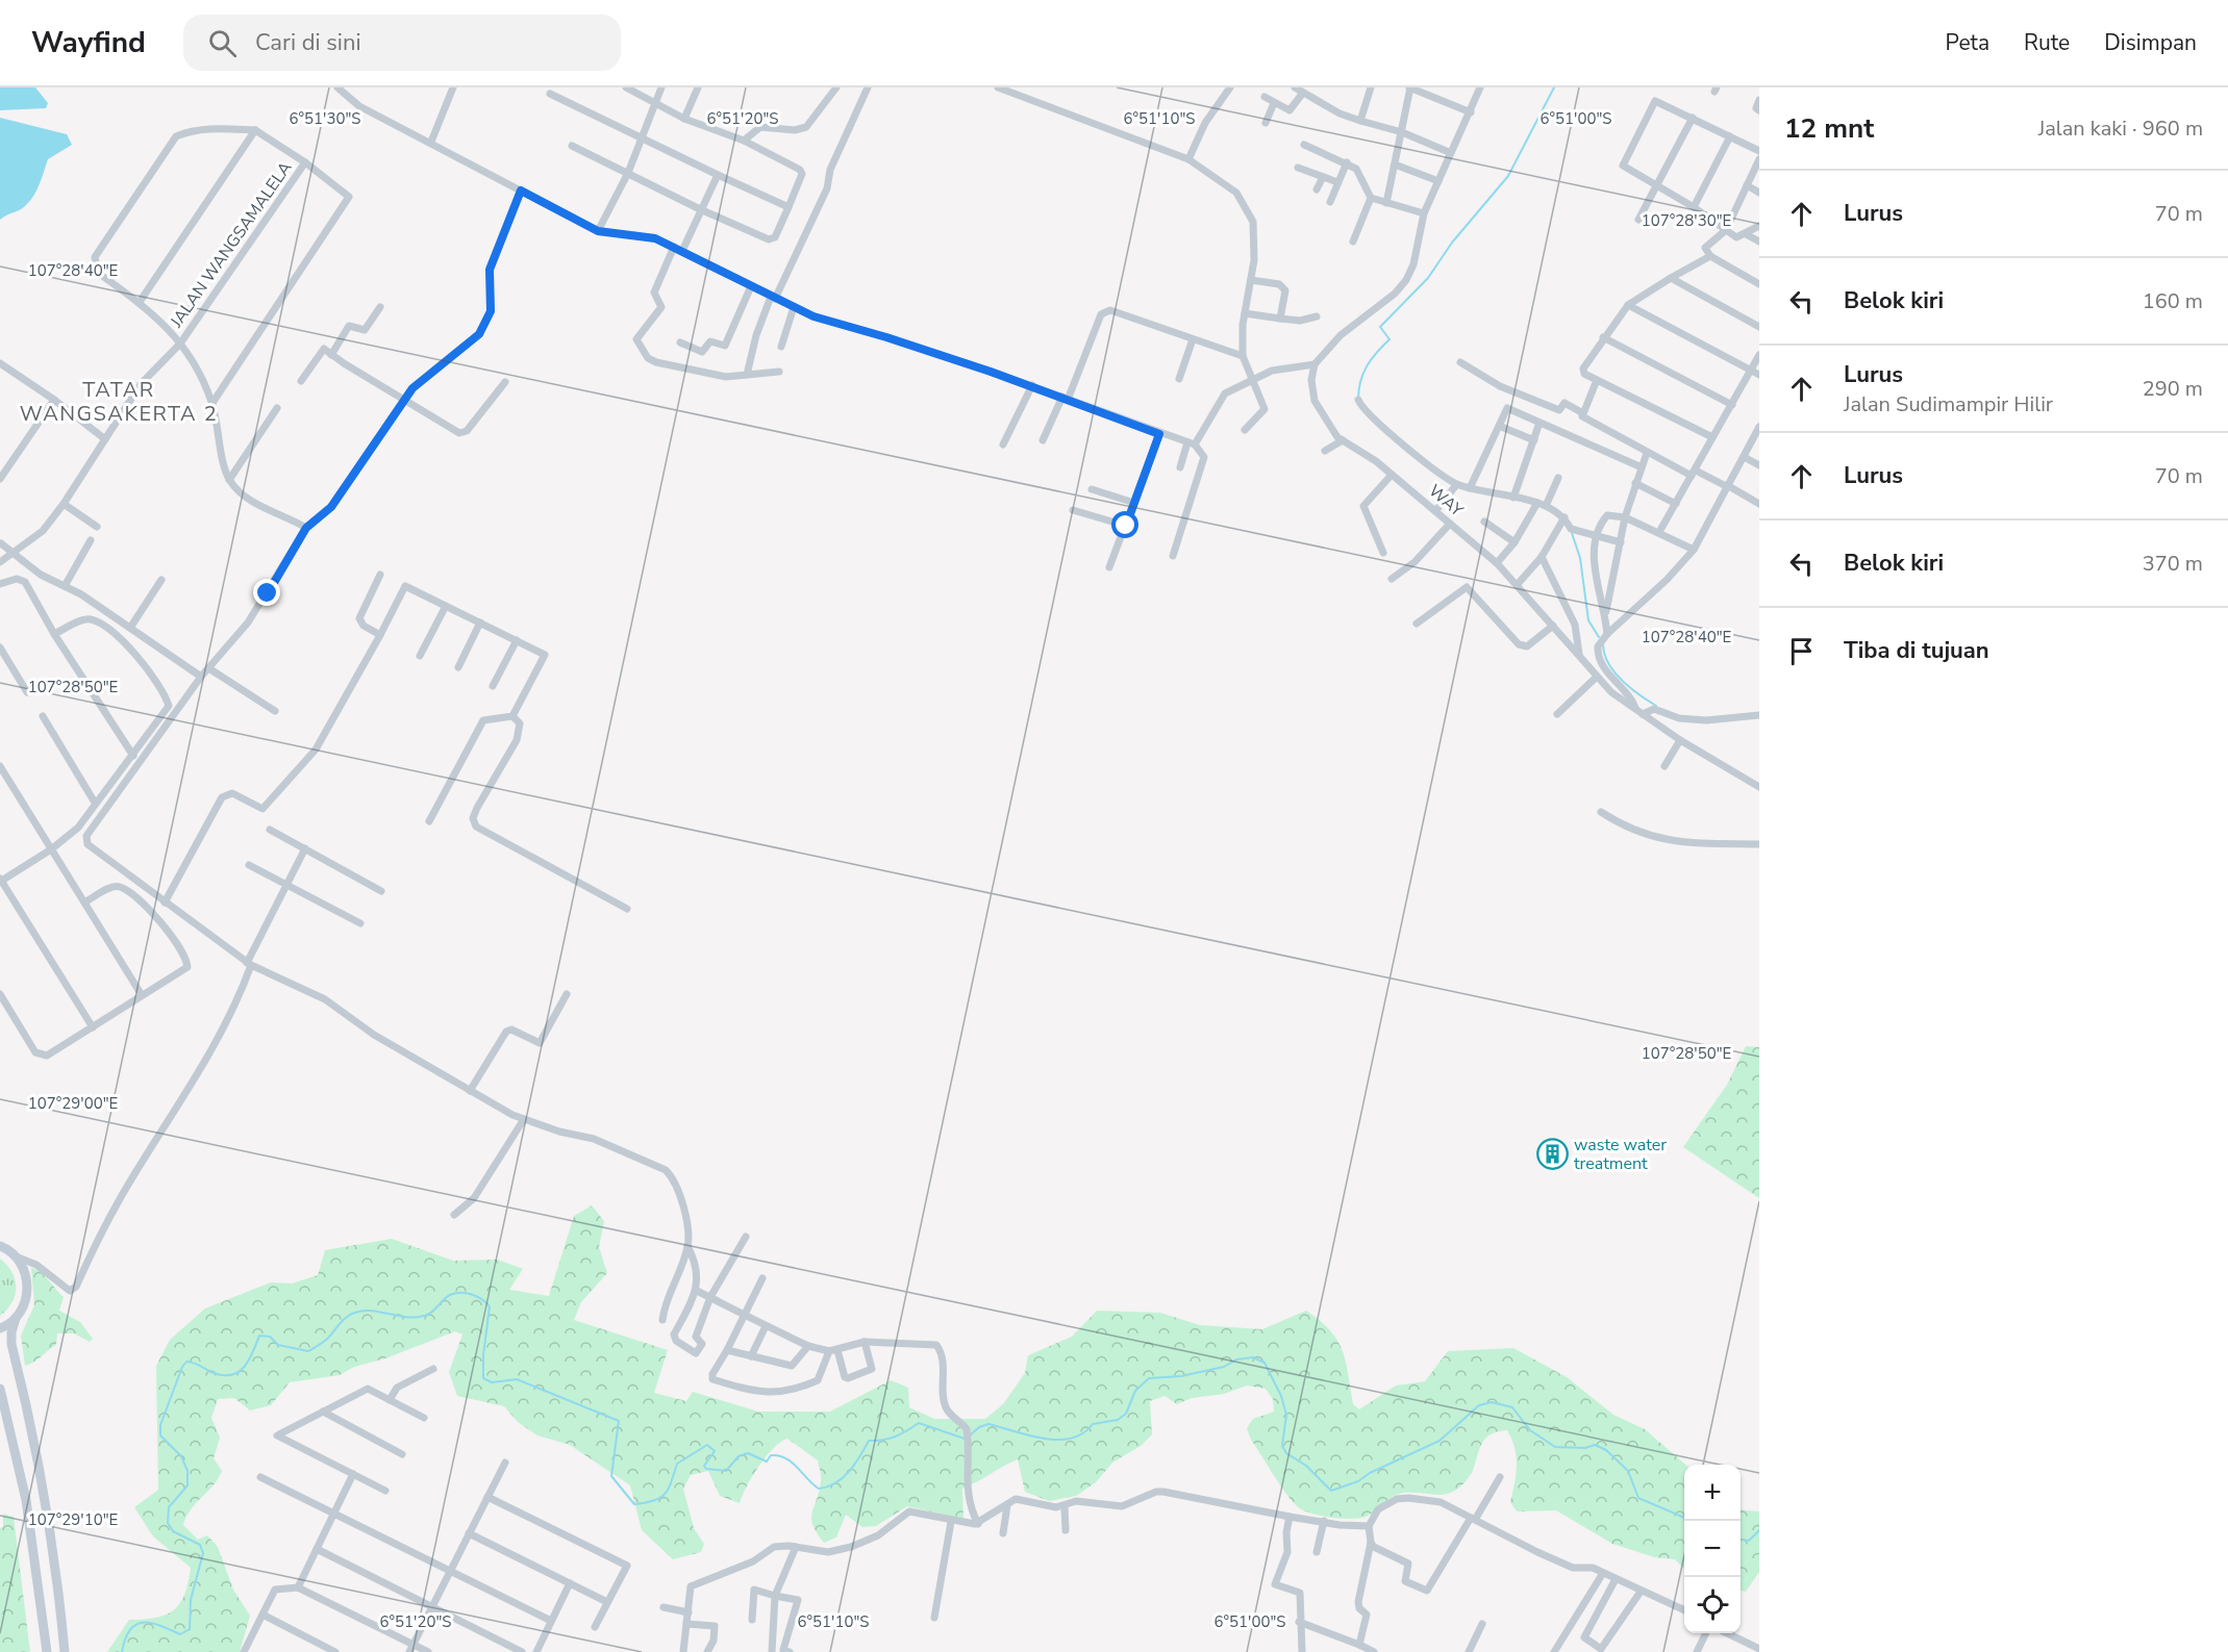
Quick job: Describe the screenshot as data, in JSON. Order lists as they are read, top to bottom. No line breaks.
{"streets":{"street":["JALAN WANGSAMALELA","WAY"]},"districts":["TATAR WANGSAKERTA 2"],"places":{"building":["waste water treatment"]},"page":{"header":"Wayfind","search":"Cari di sini","nav":["Peta","Rute","Disimpan"],"heading":["12 mnt","Jalan kaki · 960 m"],"list":[["Lurus","70 m"],["Belok kiri","160 m"],["Lurus","Jalan Sudimampir Hilir","290 m"],["Lurus","70 m"],["Belok kiri","370 m"],"Tiba di tujuan"],"map_buttons":["+","−"]},"coordinates":["6°51'30\"S","6°51'20\"S","6°51'10\"S","6°51'00\"S","107°28'30\"E","107°28'40\"E","107°28'50\"E","107°29'00\"E","107°29'10\"E"]}
